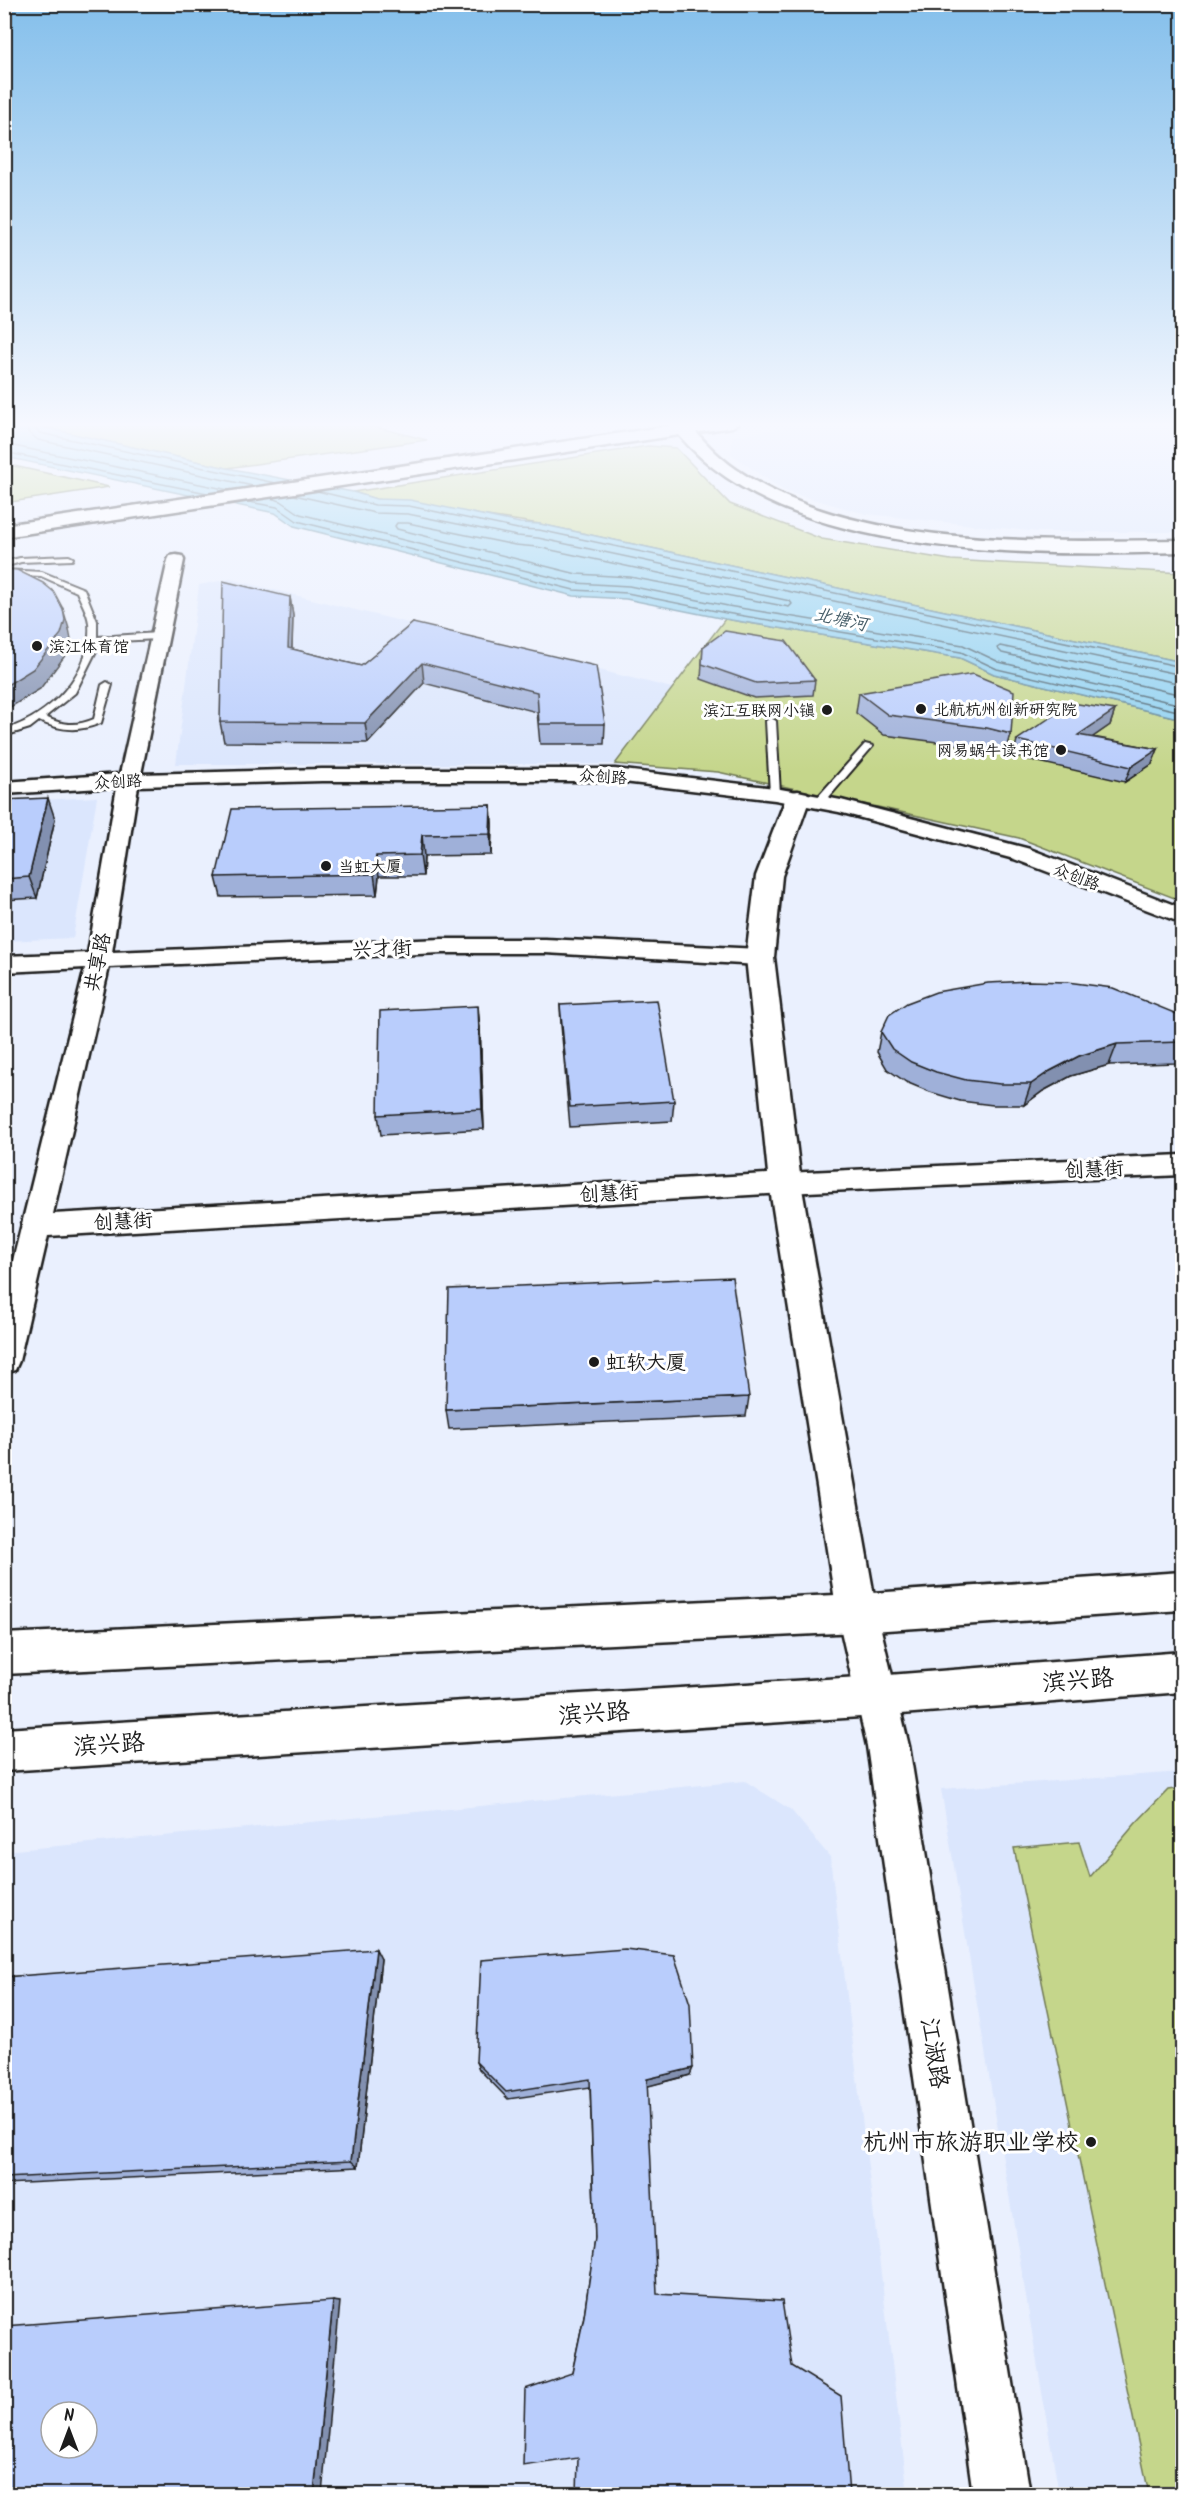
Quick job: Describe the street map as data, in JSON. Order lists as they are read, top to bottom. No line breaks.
{"streets":{"main road":["滨兴路","江淑路"],"street":["众创路","兴才街","共享路","创慧街"]},"crossings":[["众创路","共享路"],["众创路","江淑路"],["兴才街","共享路"],["兴才街","江淑路"],["共享路","创慧街"],["创慧街","江淑路"],["滨兴路","江淑路"]],"water":["北塘河"],"places":["滨江体育馆","北航杭州创新研究院","滨江互联网小镇","网易蜗牛读书馆","当虹大厦","虹软大厦","杭州市旅游职业学校"],"north":"top"}
